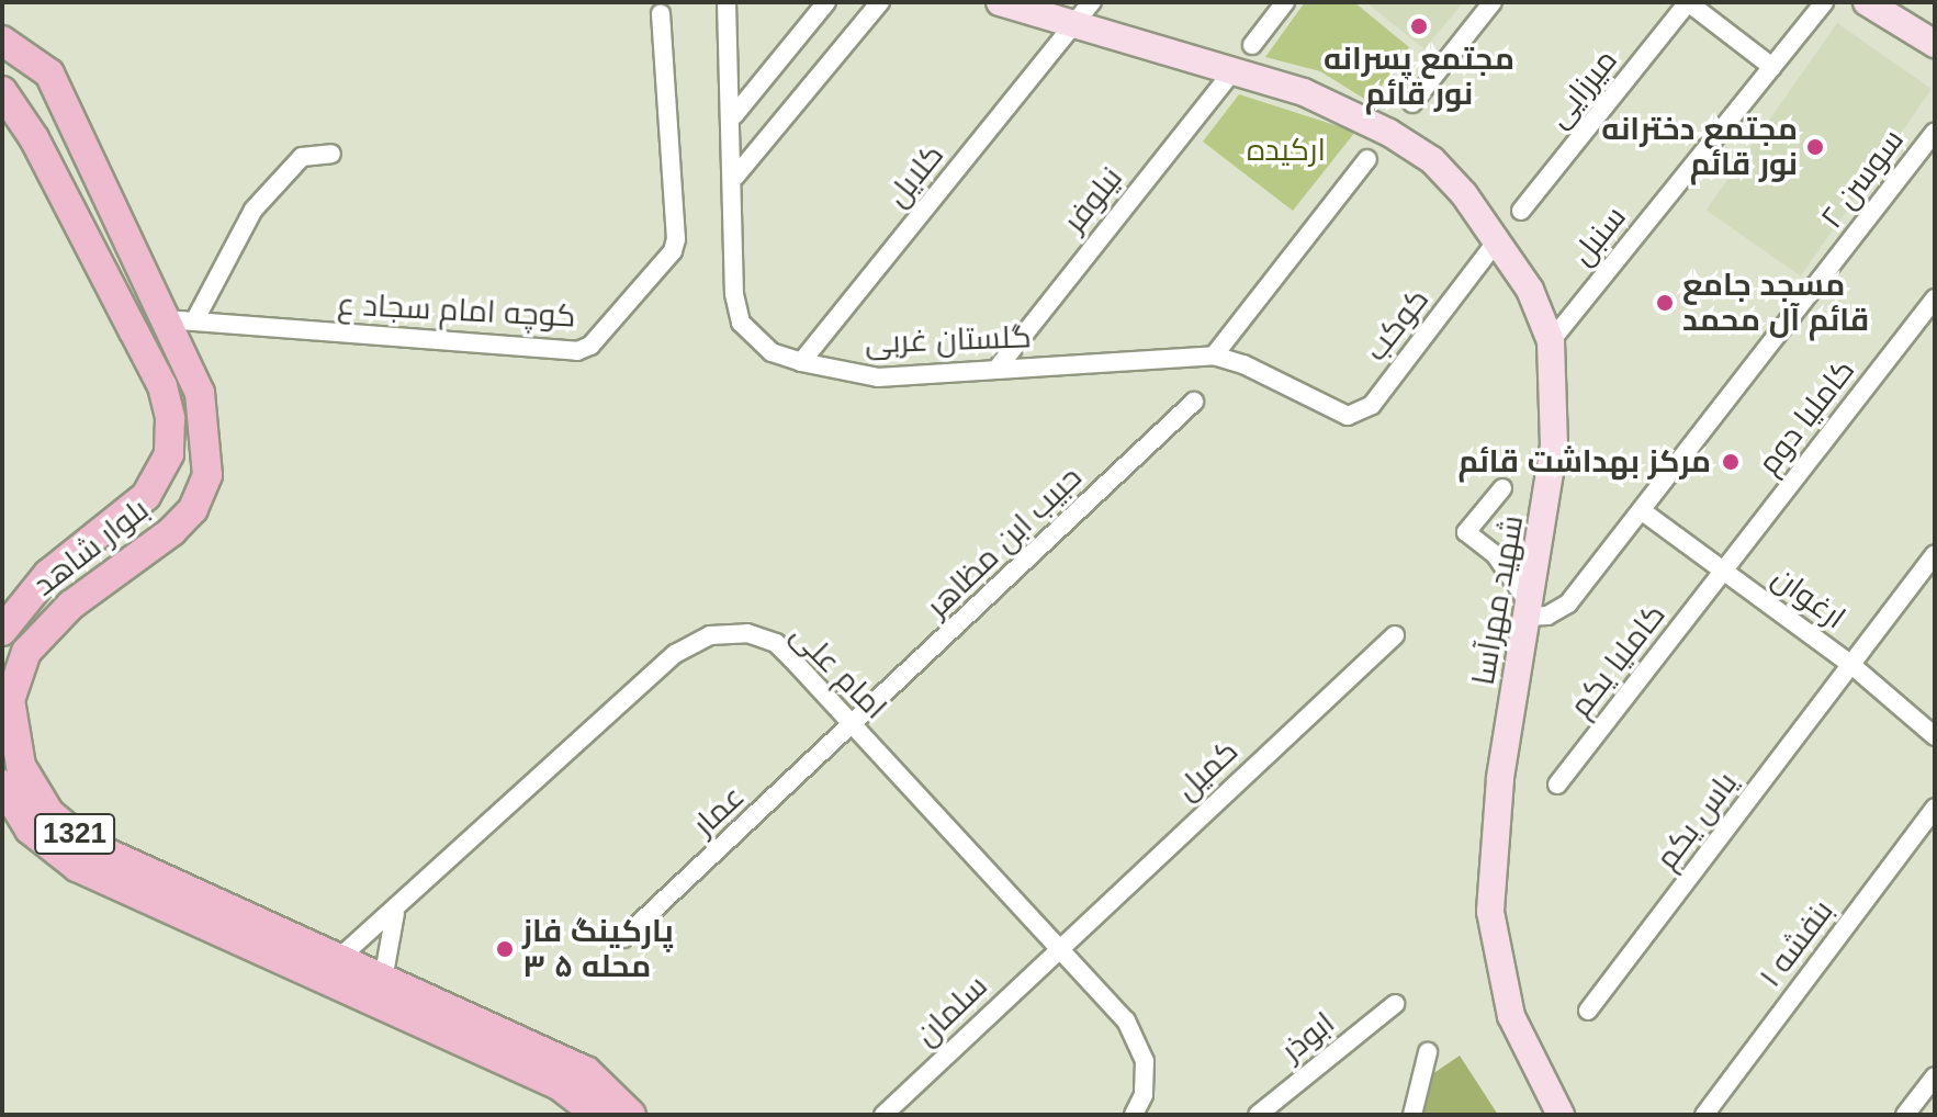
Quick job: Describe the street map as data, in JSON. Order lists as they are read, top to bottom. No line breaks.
{"streets":{"main road":["بلوار شاهد","شهید مهرآسا","1321"],"street":["میرزایی","کلایل","سوسن ۲","نیلوفر","سنبل","کوچه امام سجاد ع","کوکب","گلستان غربی","کاملیا دوم","حبیب ابن مظاهر","ارغوان","کاملیا یکم","امام علی","کمیل","عمار","یاس یکم","بنفشه ۱","سلمان","ابوذر"]},"crossings":[["کلایل","گلستان غربی"],["کلایل","شهید مهرآسا"],["سوسن ۲","ارغوان"],["سوسن ۲","شهید مهرآسا"],["نیلوفر","گلستان غربی"],["نیلوفر","شهید مهرآسا"],["سنبل","شهید مهرآسا"],["کوچه امام سجاد ع","بلوار شاهد"],["کوکب","گلستان غربی"],["کوکب","شهید مهرآسا"],["کاملیا دوم","ارغوان"],["کاملیا دوم","کاملیا یکم"],["حبیب ابن مظاهر","امام علی"],["حبیب ابن مظاهر","عمار"],["بلوار شاهد","امام علی"],["ارغوان","کاملیا یکم"],["ارغوان","یاس یکم"],["امام علی","کمیل"],["امام علی","عمار"],["امام علی","سلمان"],["کمیل","سلمان"]],"parks":["ارکیده"],"places":["مجتمع پسرانه نور قائم","مجتمع دخترانه نور قائم","مسجد جامع قائم آل محمد","مرکز بهداشت قائم","پارکینگ فاز ۳ محله ۵"]}
